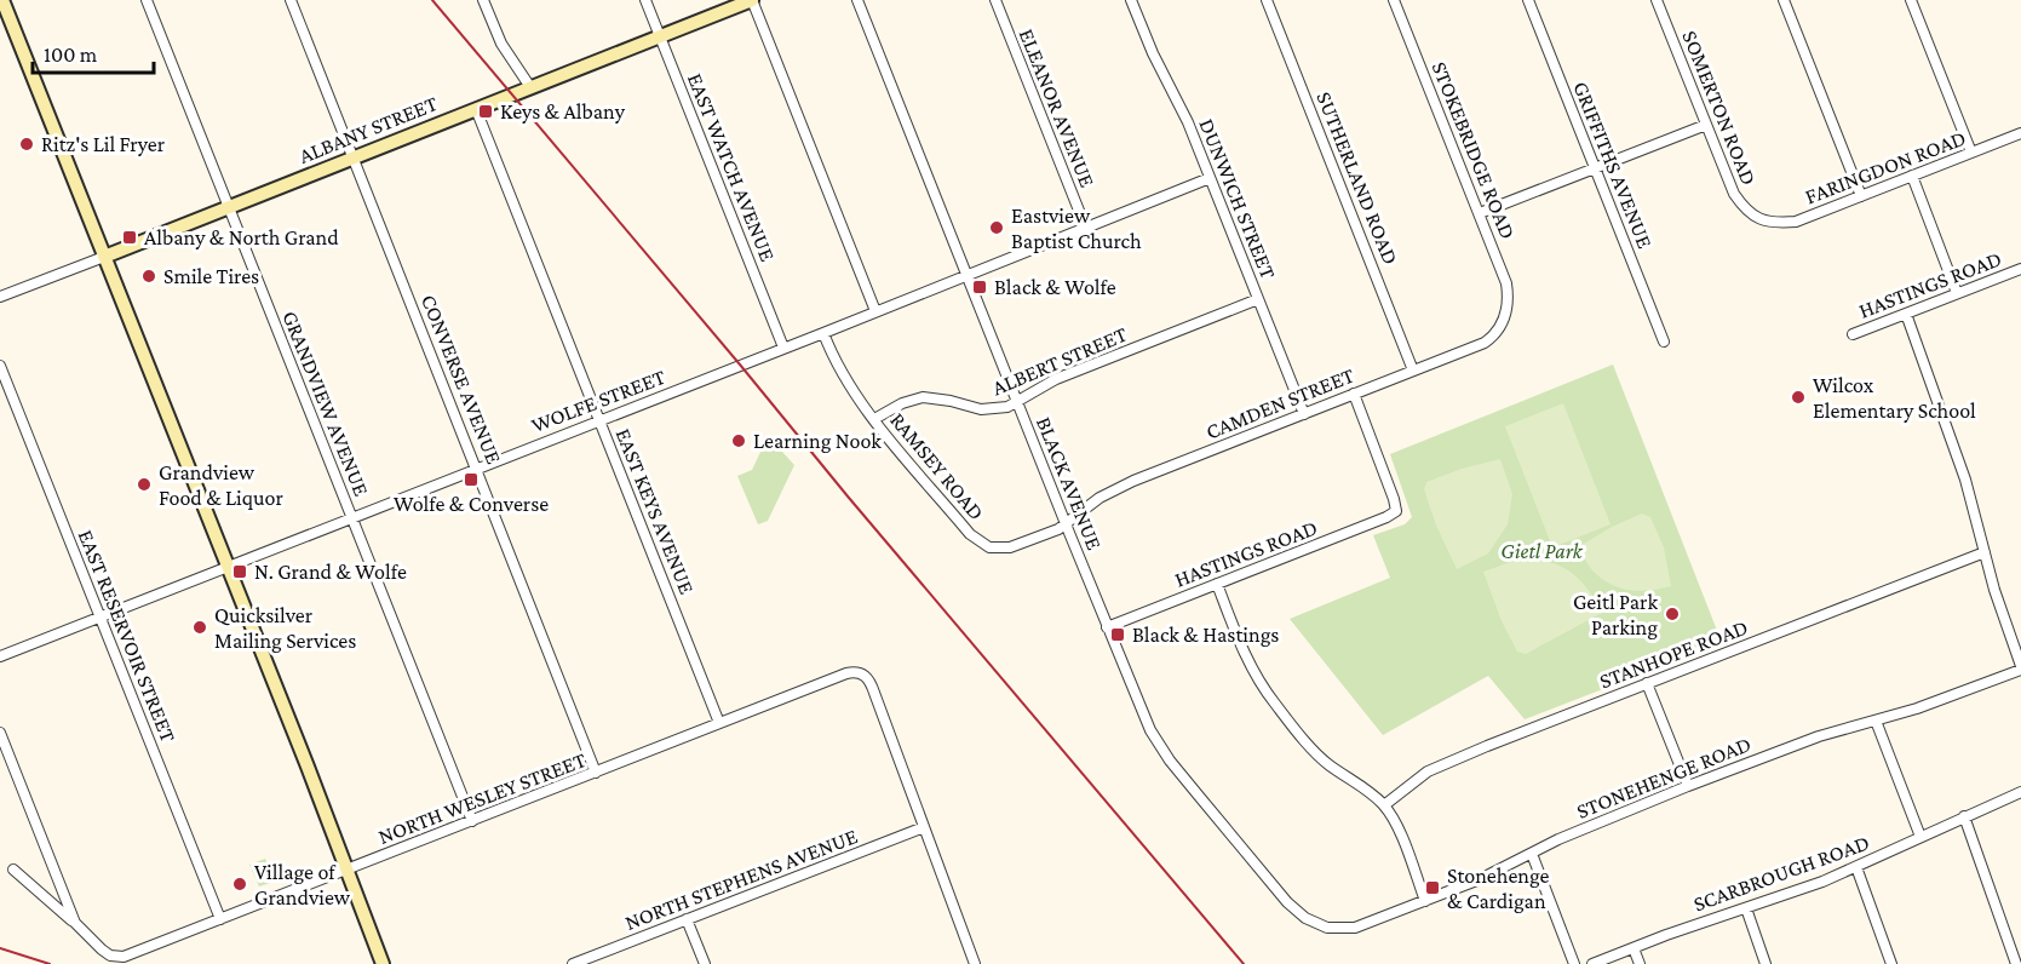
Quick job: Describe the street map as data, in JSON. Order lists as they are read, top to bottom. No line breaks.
{"streets":{"street":["ELEANOR AVENUE","SOMERTON ROAD","ALBANY STREET","STOKEBRIDGE ROAD","GRIFFITHS AVENUE","EAST WATCH AVENUE","FARINGDON ROAD","SUTHERLAND ROAD","DUNWICH STREET","HASTINGS ROAD","ALBERT STREET","CONVERSE AVENUE","WOLFE STREET","GRANDVIEW AVENUE","CAMDEN STREET","RAMSEY ROAD","BLACK AVENUE","EAST KEYS AVENUE","EAST RESERVOIR STREET","STANHOPE ROAD","STONEHENGE ROAD","NORTH WESLEY STREET","SCARBROUGH ROAD","NORTH STEPHENS AVENUE"]},"crossings":[["ELEANOR AVENUE","WOLFE STREET"],["SOMERTON ROAD","FARINGDON ROAD"],["ALBANY STREET","EAST WATCH AVENUE"],["ALBANY STREET","CONVERSE AVENUE"],["ALBANY STREET","GRANDVIEW AVENUE"],["ALBANY STREET","EAST KEYS AVENUE"],["STOKEBRIDGE ROAD","CAMDEN STREET"],["EAST WATCH AVENUE","WOLFE STREET"],["SUTHERLAND ROAD","CAMDEN STREET"],["DUNWICH STREET","ALBERT STREET"],["DUNWICH STREET","WOLFE STREET"],["DUNWICH STREET","CAMDEN STREET"],["HASTINGS ROAD","CAMDEN STREET"],["HASTINGS ROAD","BLACK AVENUE"],["ALBERT STREET","RAMSEY ROAD"],["ALBERT STREET","BLACK AVENUE"],["CONVERSE AVENUE","WOLFE STREET"],["CONVERSE AVENUE","NORTH WESLEY STREET"],["WOLFE STREET","GRANDVIEW AVENUE"],["WOLFE STREET","RAMSEY ROAD"],["WOLFE STREET","BLACK AVENUE"],["WOLFE STREET","EAST KEYS AVENUE"],["WOLFE STREET","EAST RESERVOIR STREET"],["GRANDVIEW AVENUE","NORTH WESLEY STREET"],["CAMDEN STREET","RAMSEY ROAD"],["CAMDEN STREET","BLACK AVENUE"],["RAMSEY ROAD","BLACK AVENUE"],["BLACK AVENUE","STONEHENGE ROAD"],["EAST KEYS AVENUE","NORTH WESLEY STREET"],["EAST RESERVOIR STREET","NORTH WESLEY STREET"],["NORTH WESLEY STREET","NORTH STEPHENS AVENUE"]],"parks":["Gietl Park"],"places":{"transit":["Keys & Albany","Albany & North Grand","Black & Wolfe","Wolfe & Converse","N. Grand & Wolfe","Black & Hastings","Stonehenge & Cardigan"],"other":["Ritz's Lil Fryer","Eastview Baptist Church","Smile Tires","Wilcox Elementary School","Learning Nook","Grandview Food & Liquor","Geitl Park Parking","Quicksilver Mailing Services","Village of Grandview"]},"scale_bar":"100 m"}
